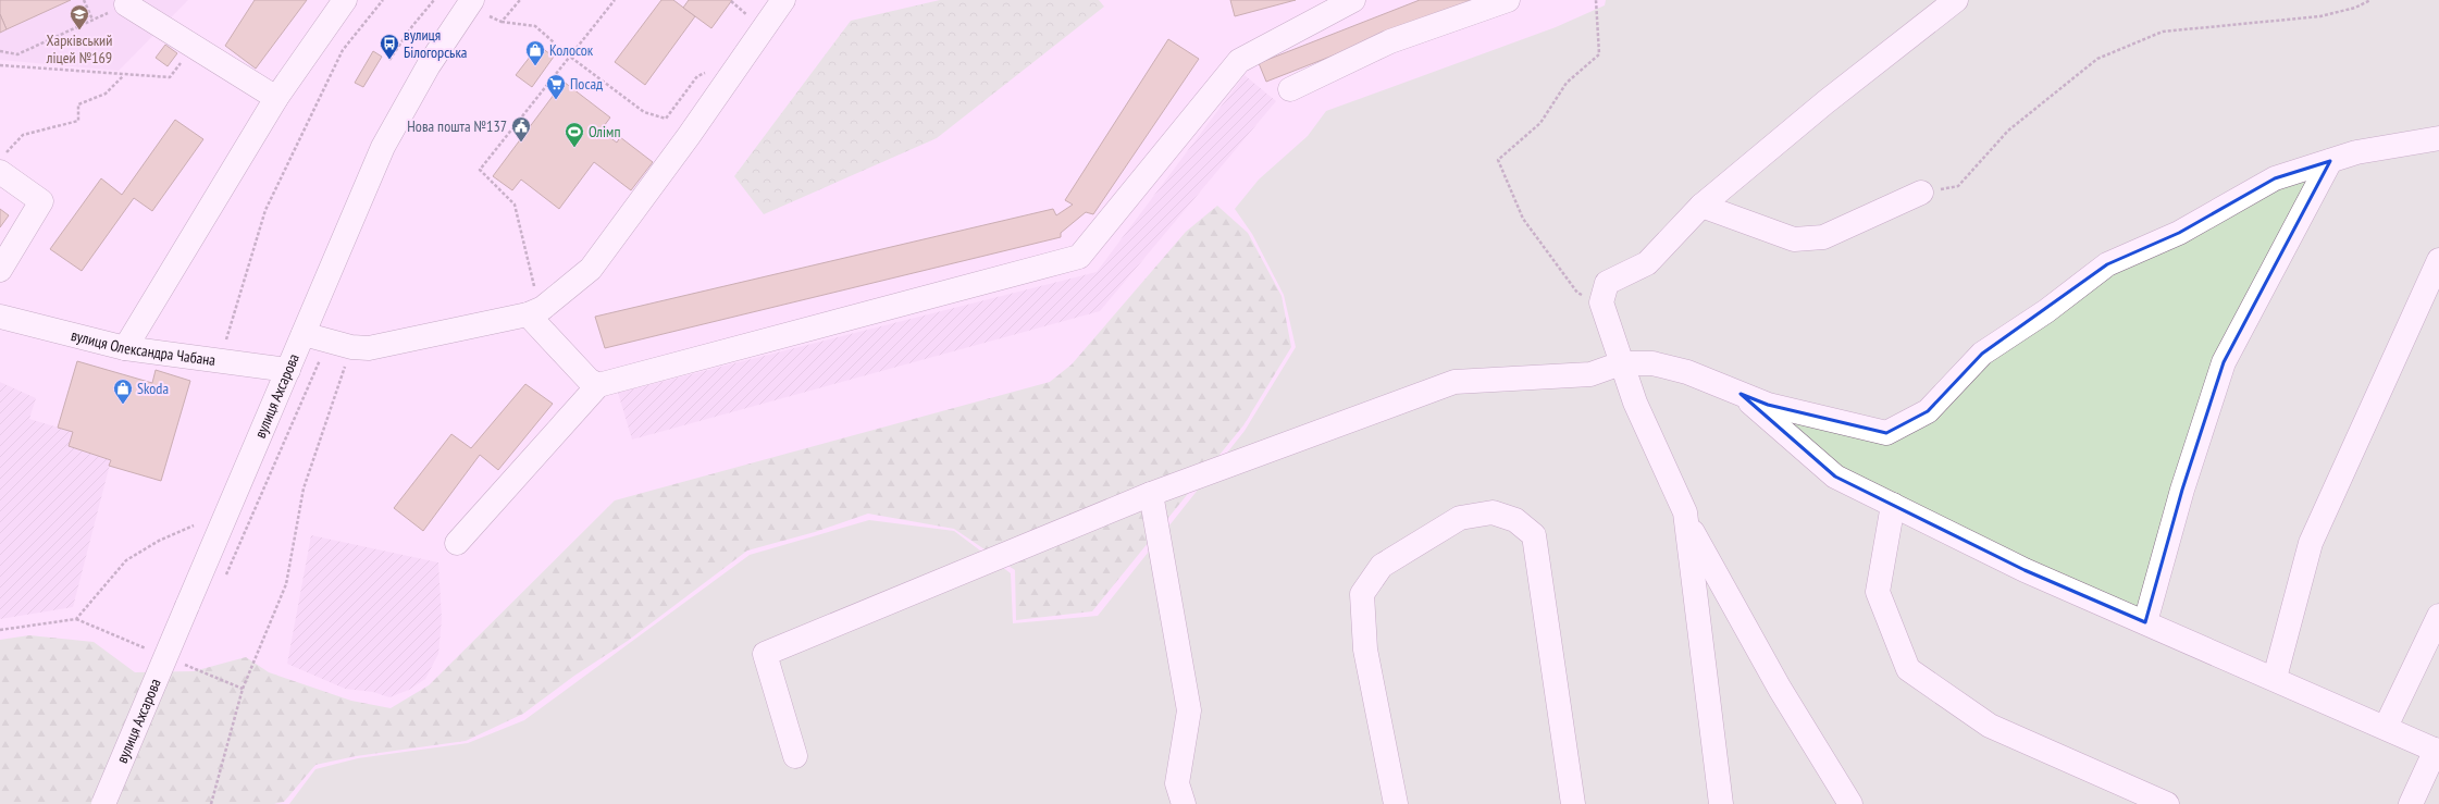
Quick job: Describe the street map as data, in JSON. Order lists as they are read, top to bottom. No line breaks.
{"streets":{"street":["вулиця Олександра Чабана","вулиця Ахсарова"]},"crossings":[["вулиця Олександра Чабана","вулиця Ахсарова"]],"places":{"school or university":["Харківський ліцей №169"],"bus stop":["вулиця Білогорська"],"shop":["Колосок","Skoda"],"supermarket":["Посад"],"public building":["Нова пошта №137"],"sports":["Олімп"]}}
